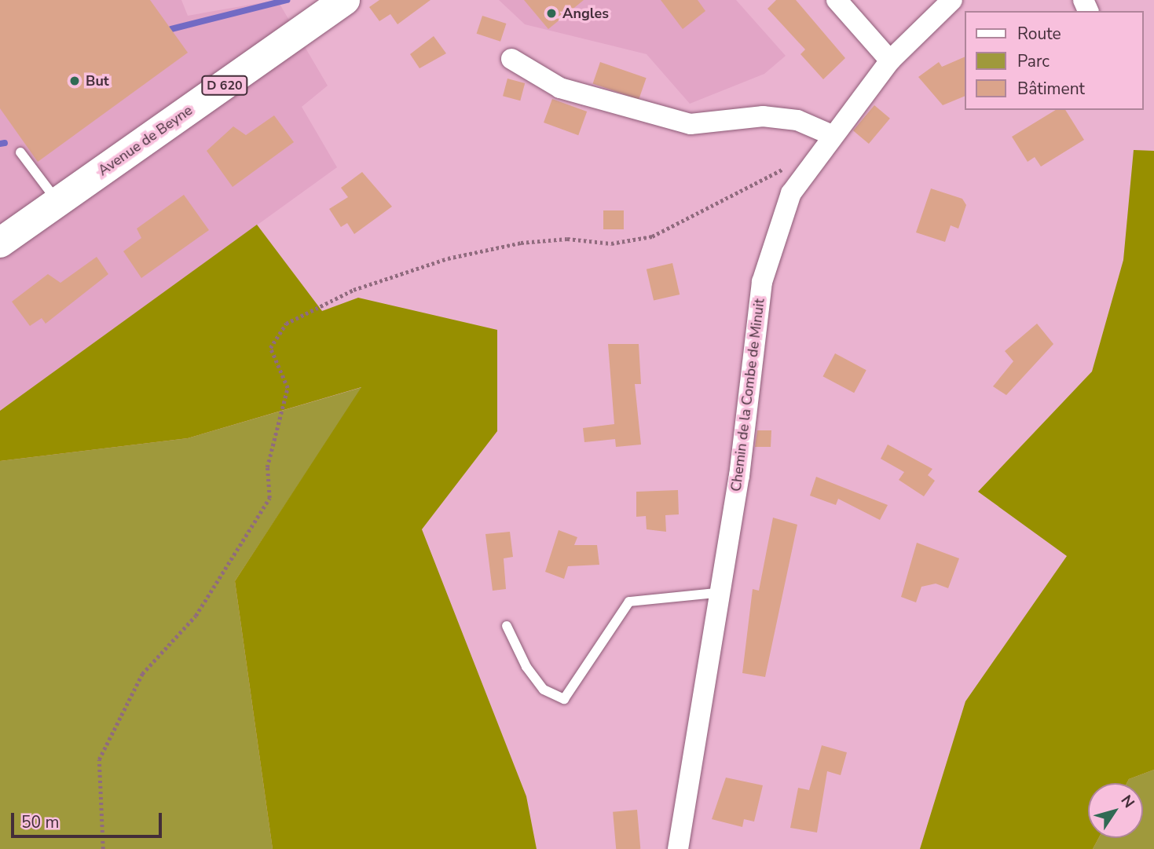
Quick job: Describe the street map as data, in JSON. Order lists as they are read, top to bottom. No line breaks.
{"streets":{"main road":["D 620","Avenue de Beyne"],"street":["Chemin de la Combe de Minuit"]},"places":["Angles","But"],"legend":["Route","Parc","Bâtiment"],"scale_bar":"50 m","north":"top right"}
